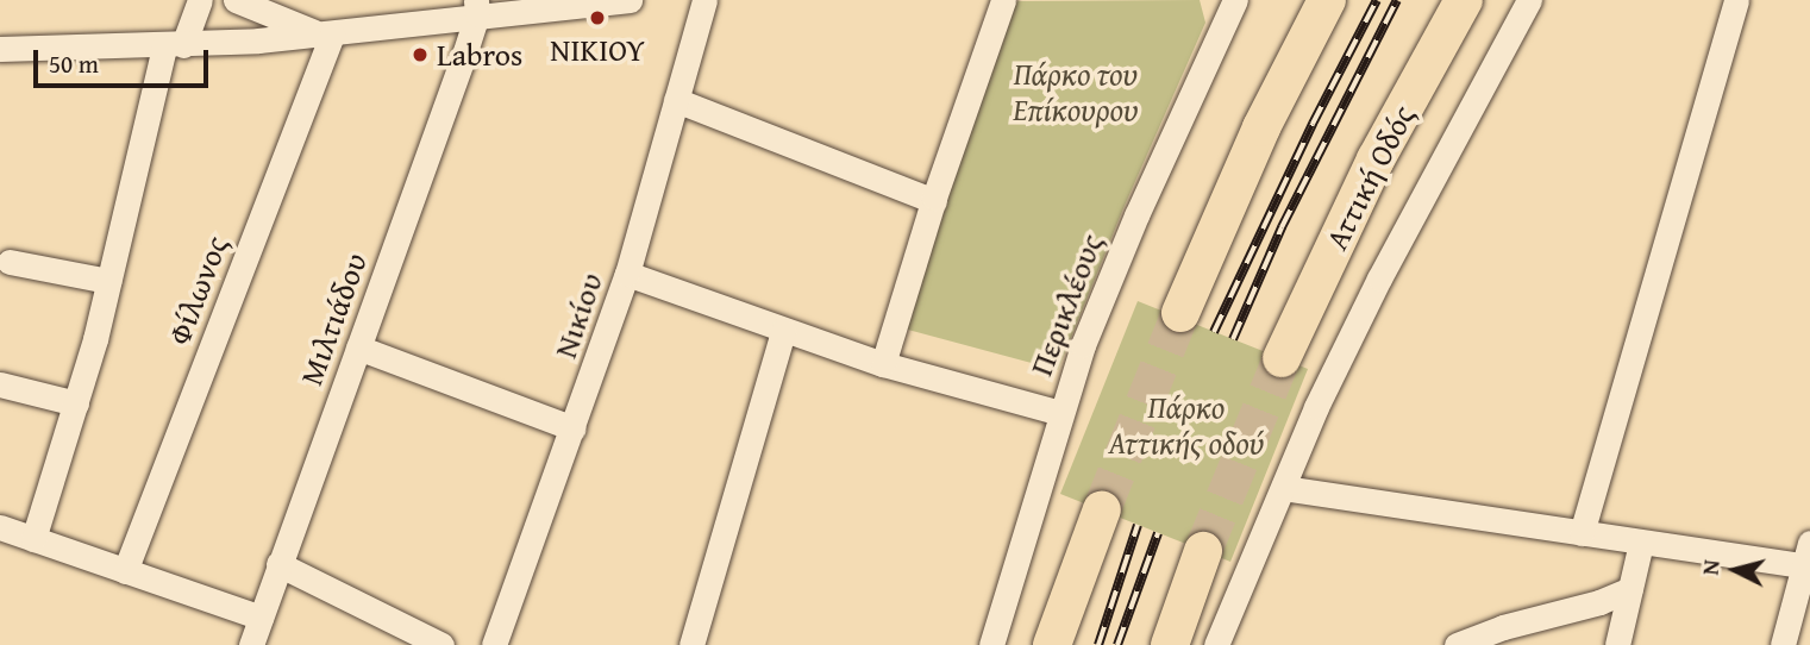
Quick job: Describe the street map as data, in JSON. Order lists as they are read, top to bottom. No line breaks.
{"streets":{"highway":["Αττική Οδός"],"street":["Φίλωνος","Περικλέους","Νικίου","Μιλτιάδου"]},"parks":["Πάρκο του Επίκουρου","Πάρκο Αττικής οδού"],"places":["ΝΙΚΙΟΥ","Labros"],"scale_bar":"50 m","north":"left"}
